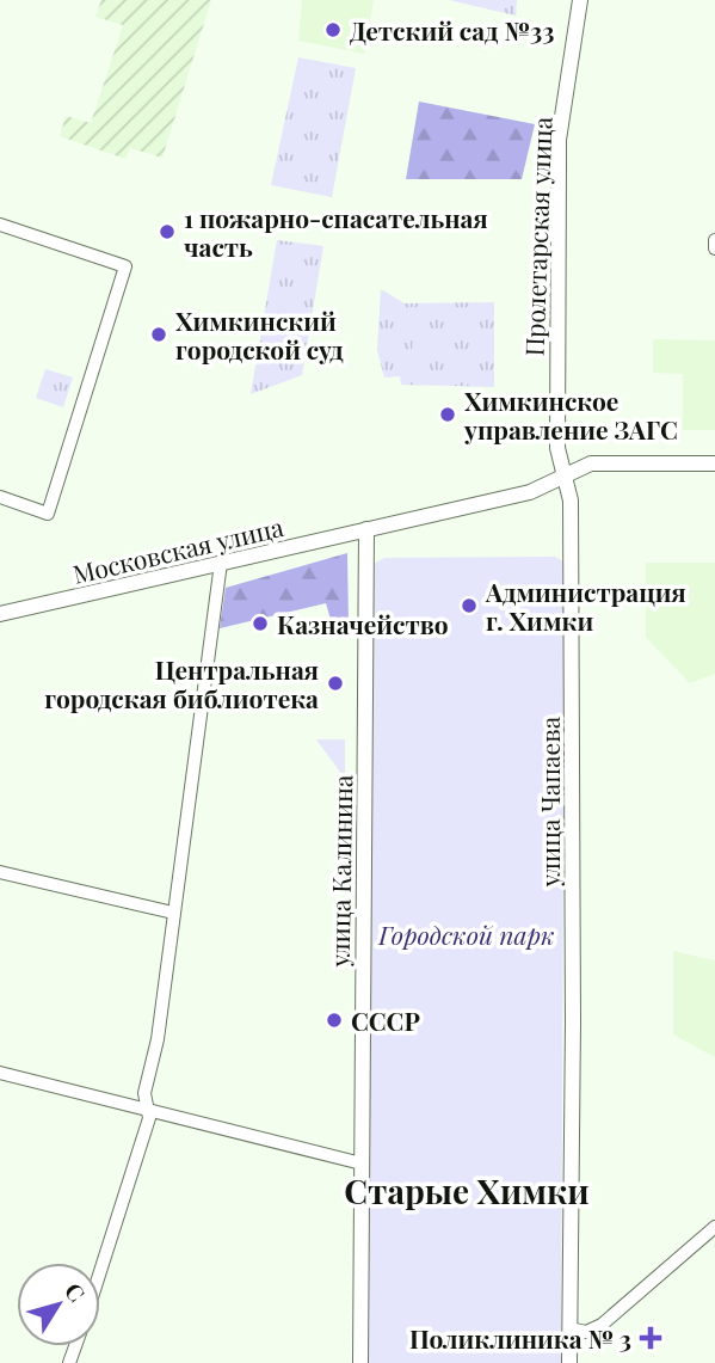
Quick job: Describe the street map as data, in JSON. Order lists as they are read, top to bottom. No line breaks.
{"streets":{"street":["Пролетарская улица","Московская улица","улица Чапаева","улица Калинина"]},"crossings":[["Пролетарская улица","Московская улица"],["Пролетарская улица","улица Чапаева"],["Московская улица","улица Чапаева"],["Московская улица","улица Калинина"]],"districts":["Старые Химки"],"parks":["Городской парк"],"places":{"other":["Детский сад №33","1 пожарно-спасательная часть","Химкинский городской суд","Химкинское управление ЗАГС","Администрация г. Химки","Казначейство","Центральная городская библиотека","СССР"],"health":["Поликлиника № 3"]},"north":"top right"}
